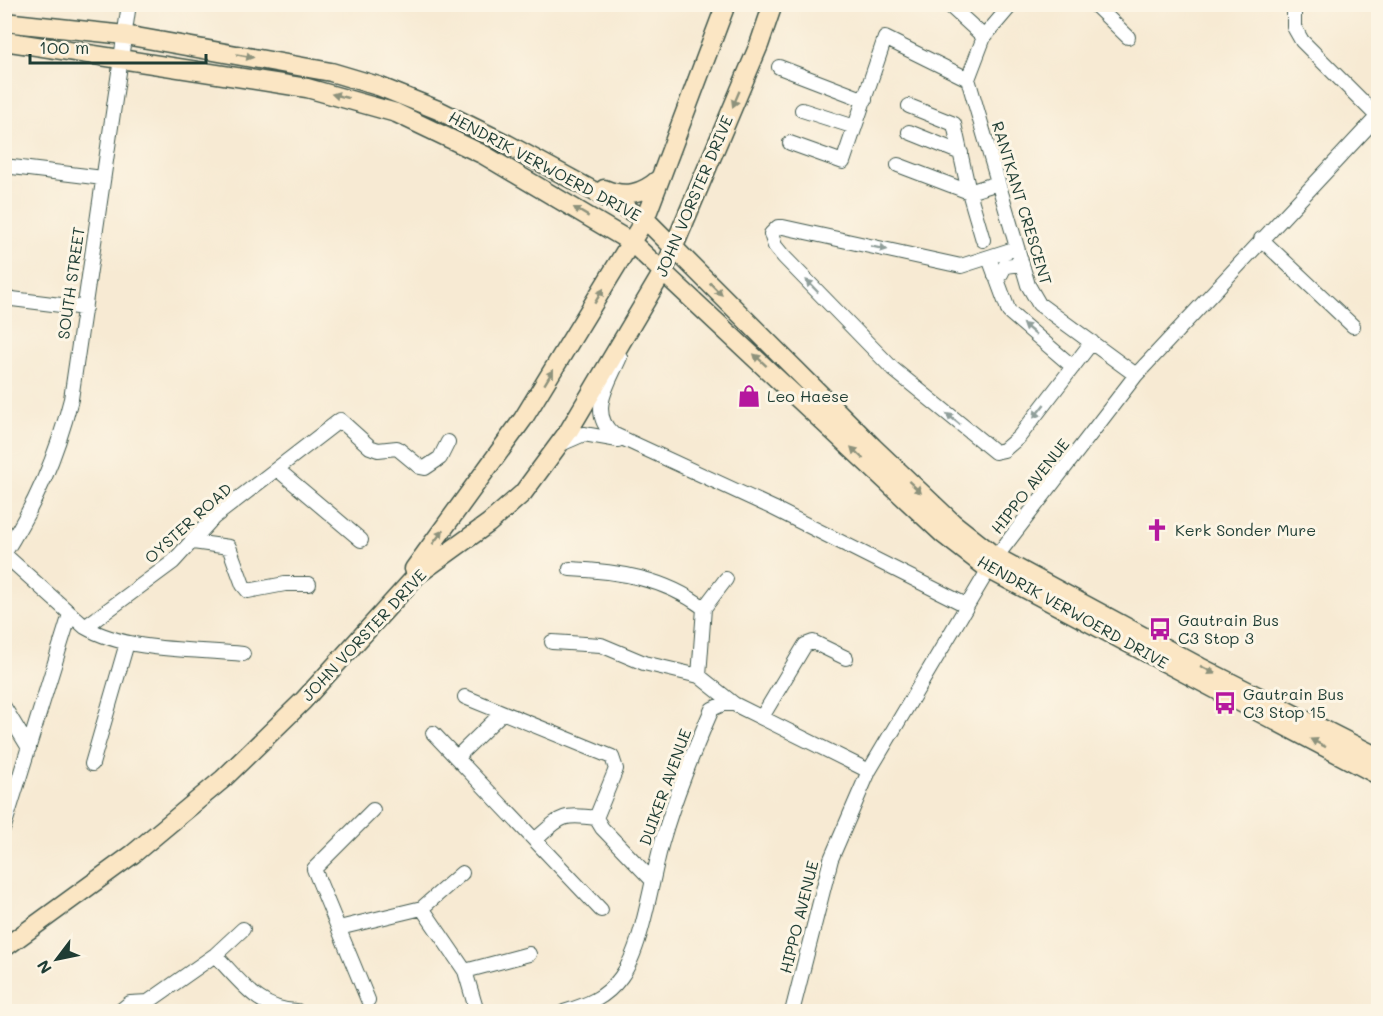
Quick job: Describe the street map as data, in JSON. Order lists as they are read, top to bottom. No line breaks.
{"streets":{"main road":["HENDRIK VERWOERD DRIVE","JOHN VORSTER DRIVE"],"street":["RANTKANT CRESCENT","SOUTH STREET","HIPPO AVENUE","OYSTER ROAD","DUIKER AVENUE"]},"crossings":[["HENDRIK VERWOERD DRIVE","JOHN VORSTER DRIVE"],["HENDRIK VERWOERD DRIVE","SOUTH STREET"],["HENDRIK VERWOERD DRIVE","HIPPO AVENUE"],["RANTKANT CRESCENT","HIPPO AVENUE"]],"places":{"shop":["Leo Haese"],"church":["Kerk Sonder Mure"],"bus stop":["Gautrain Bus C3 Stop 3","Gautrain Bus C3 Stop 15"]},"scale_bar":"100 m","north":"bottom left"}
